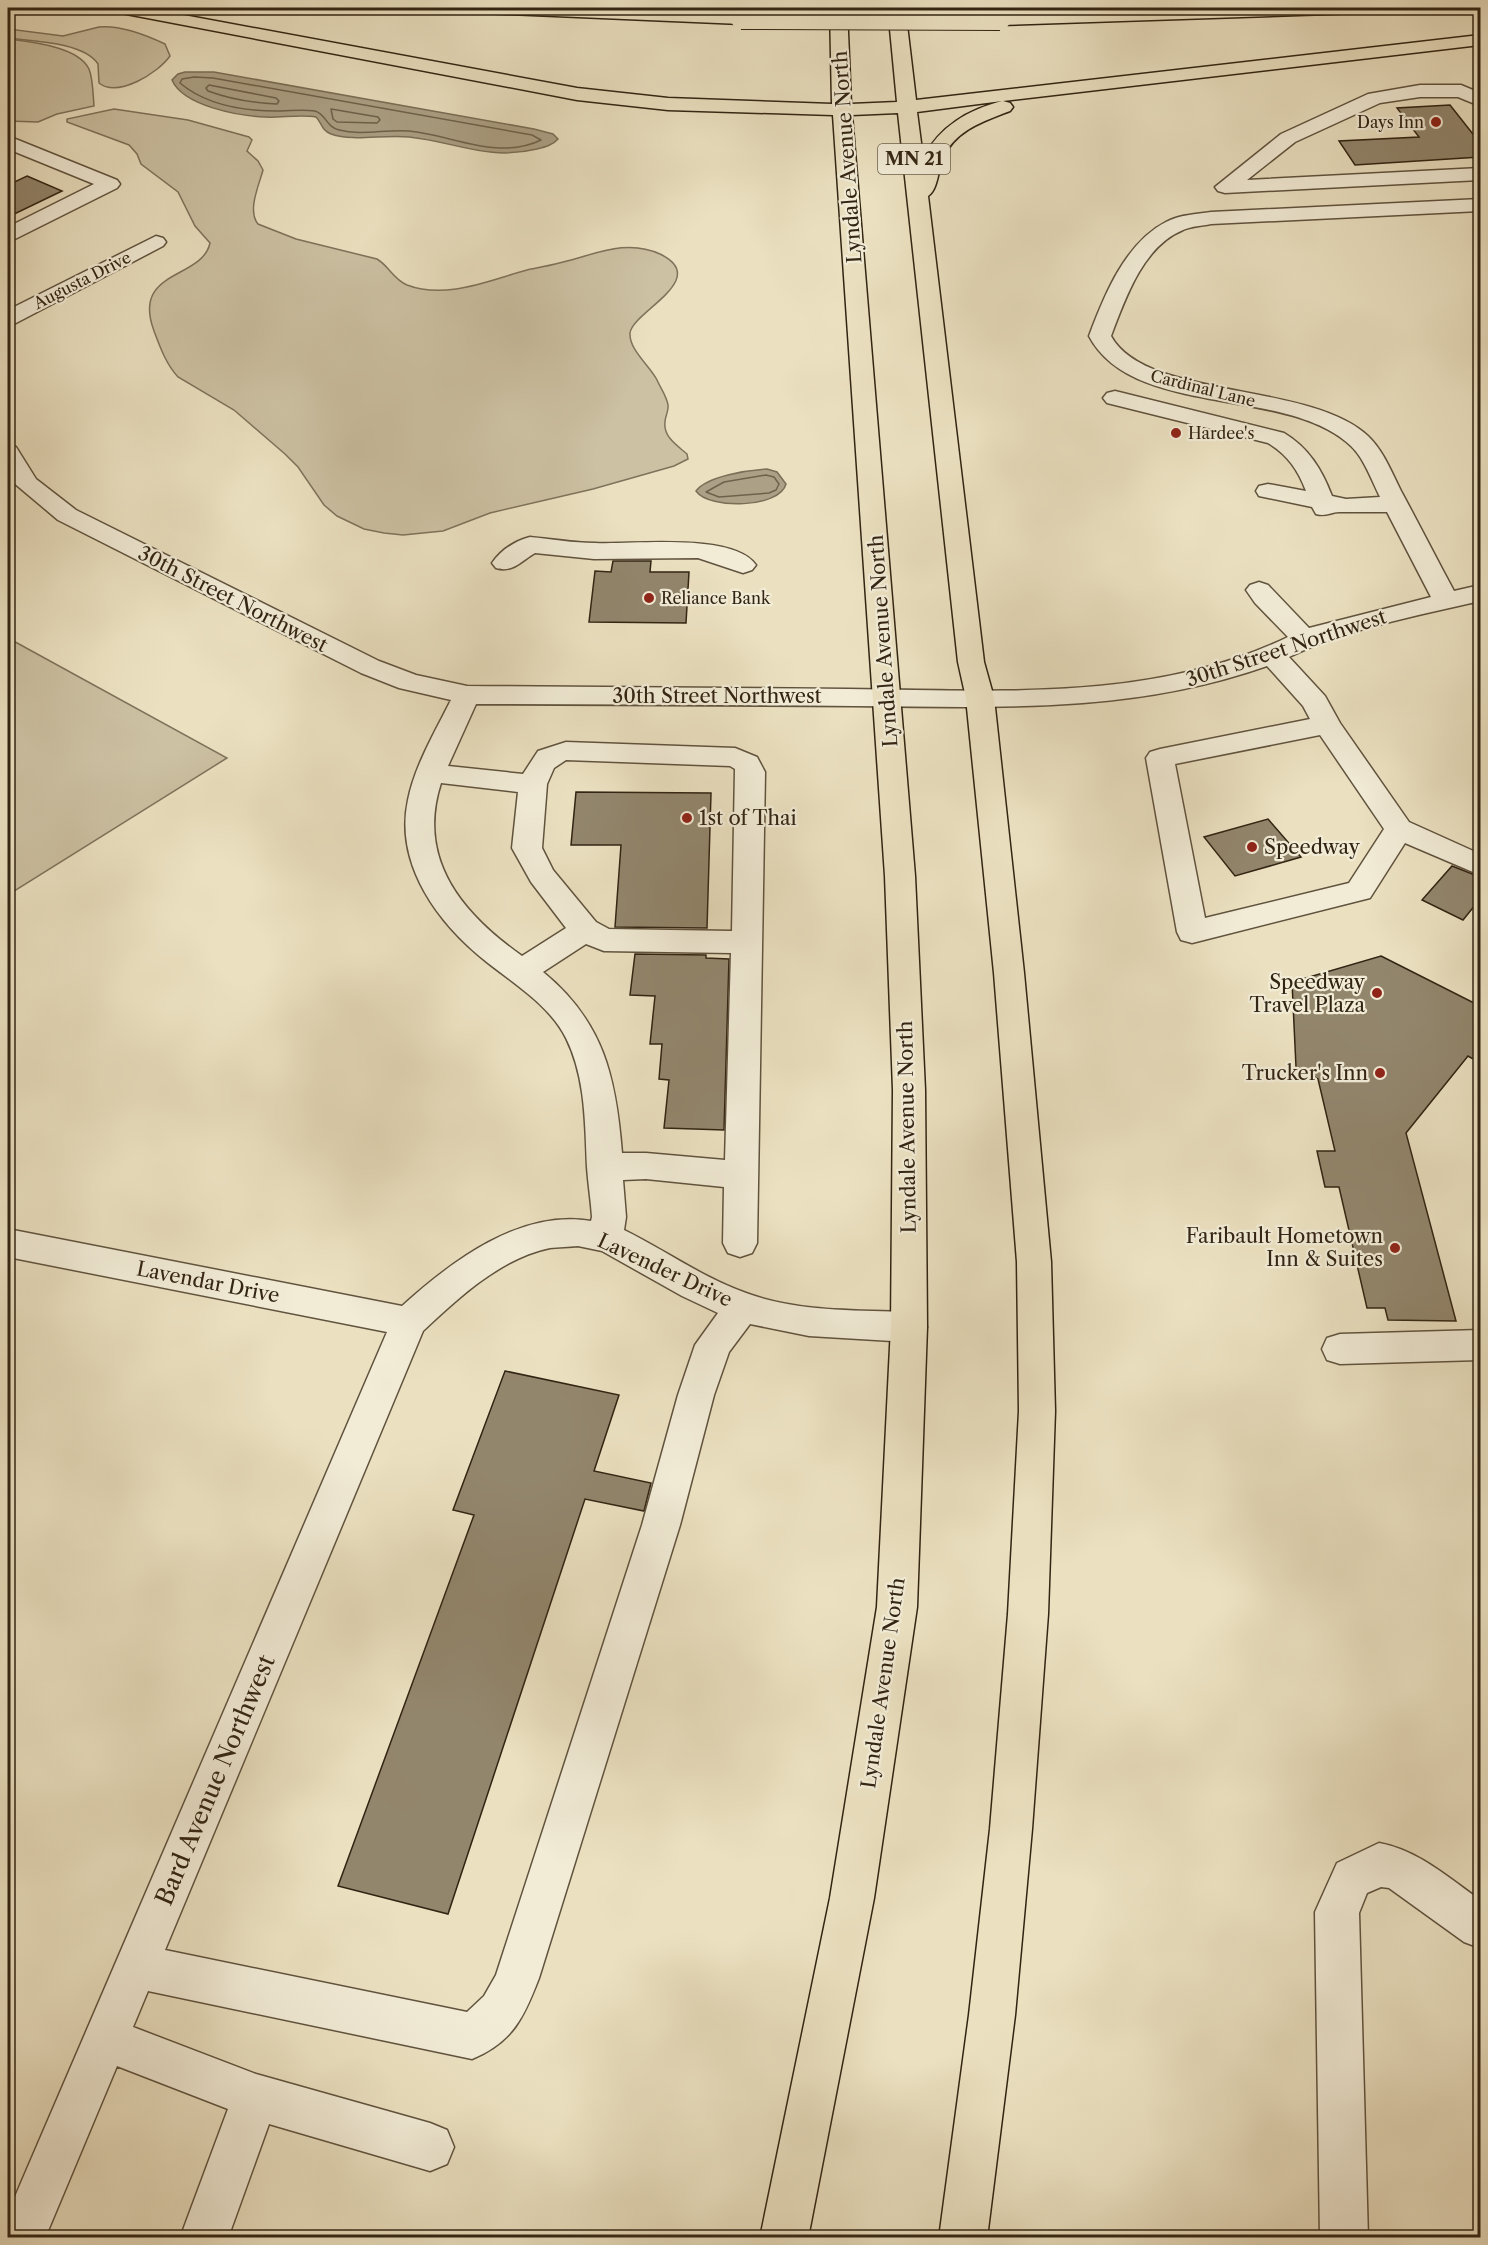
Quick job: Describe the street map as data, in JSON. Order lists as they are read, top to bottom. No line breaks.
{"streets":{"highway":["Lyndale Avenue North","MN 21"],"street":["Augusta Drive","Cardinal Lane","30th Street Northwest","Lavender Drive","Lavendar Drive","Bard Avenue Northwest"]},"crossings":[["Lyndale Avenue North","30th Street Northwest"],["Lyndale Avenue North","Lavender Drive"],["Cardinal Lane","30th Street Northwest"],["Lavender Drive","Lavendar Drive"],["Lavender Drive","Bard Avenue Northwest"],["Lavendar Drive","Bard Avenue Northwest"]],"places":["Days Inn","Hardee's","Reliance Bank","1st of Thai","Speedway","Speedway Travel Plaza","Trucker's Inn","Faribault Hometown Inn & Suites"]}
